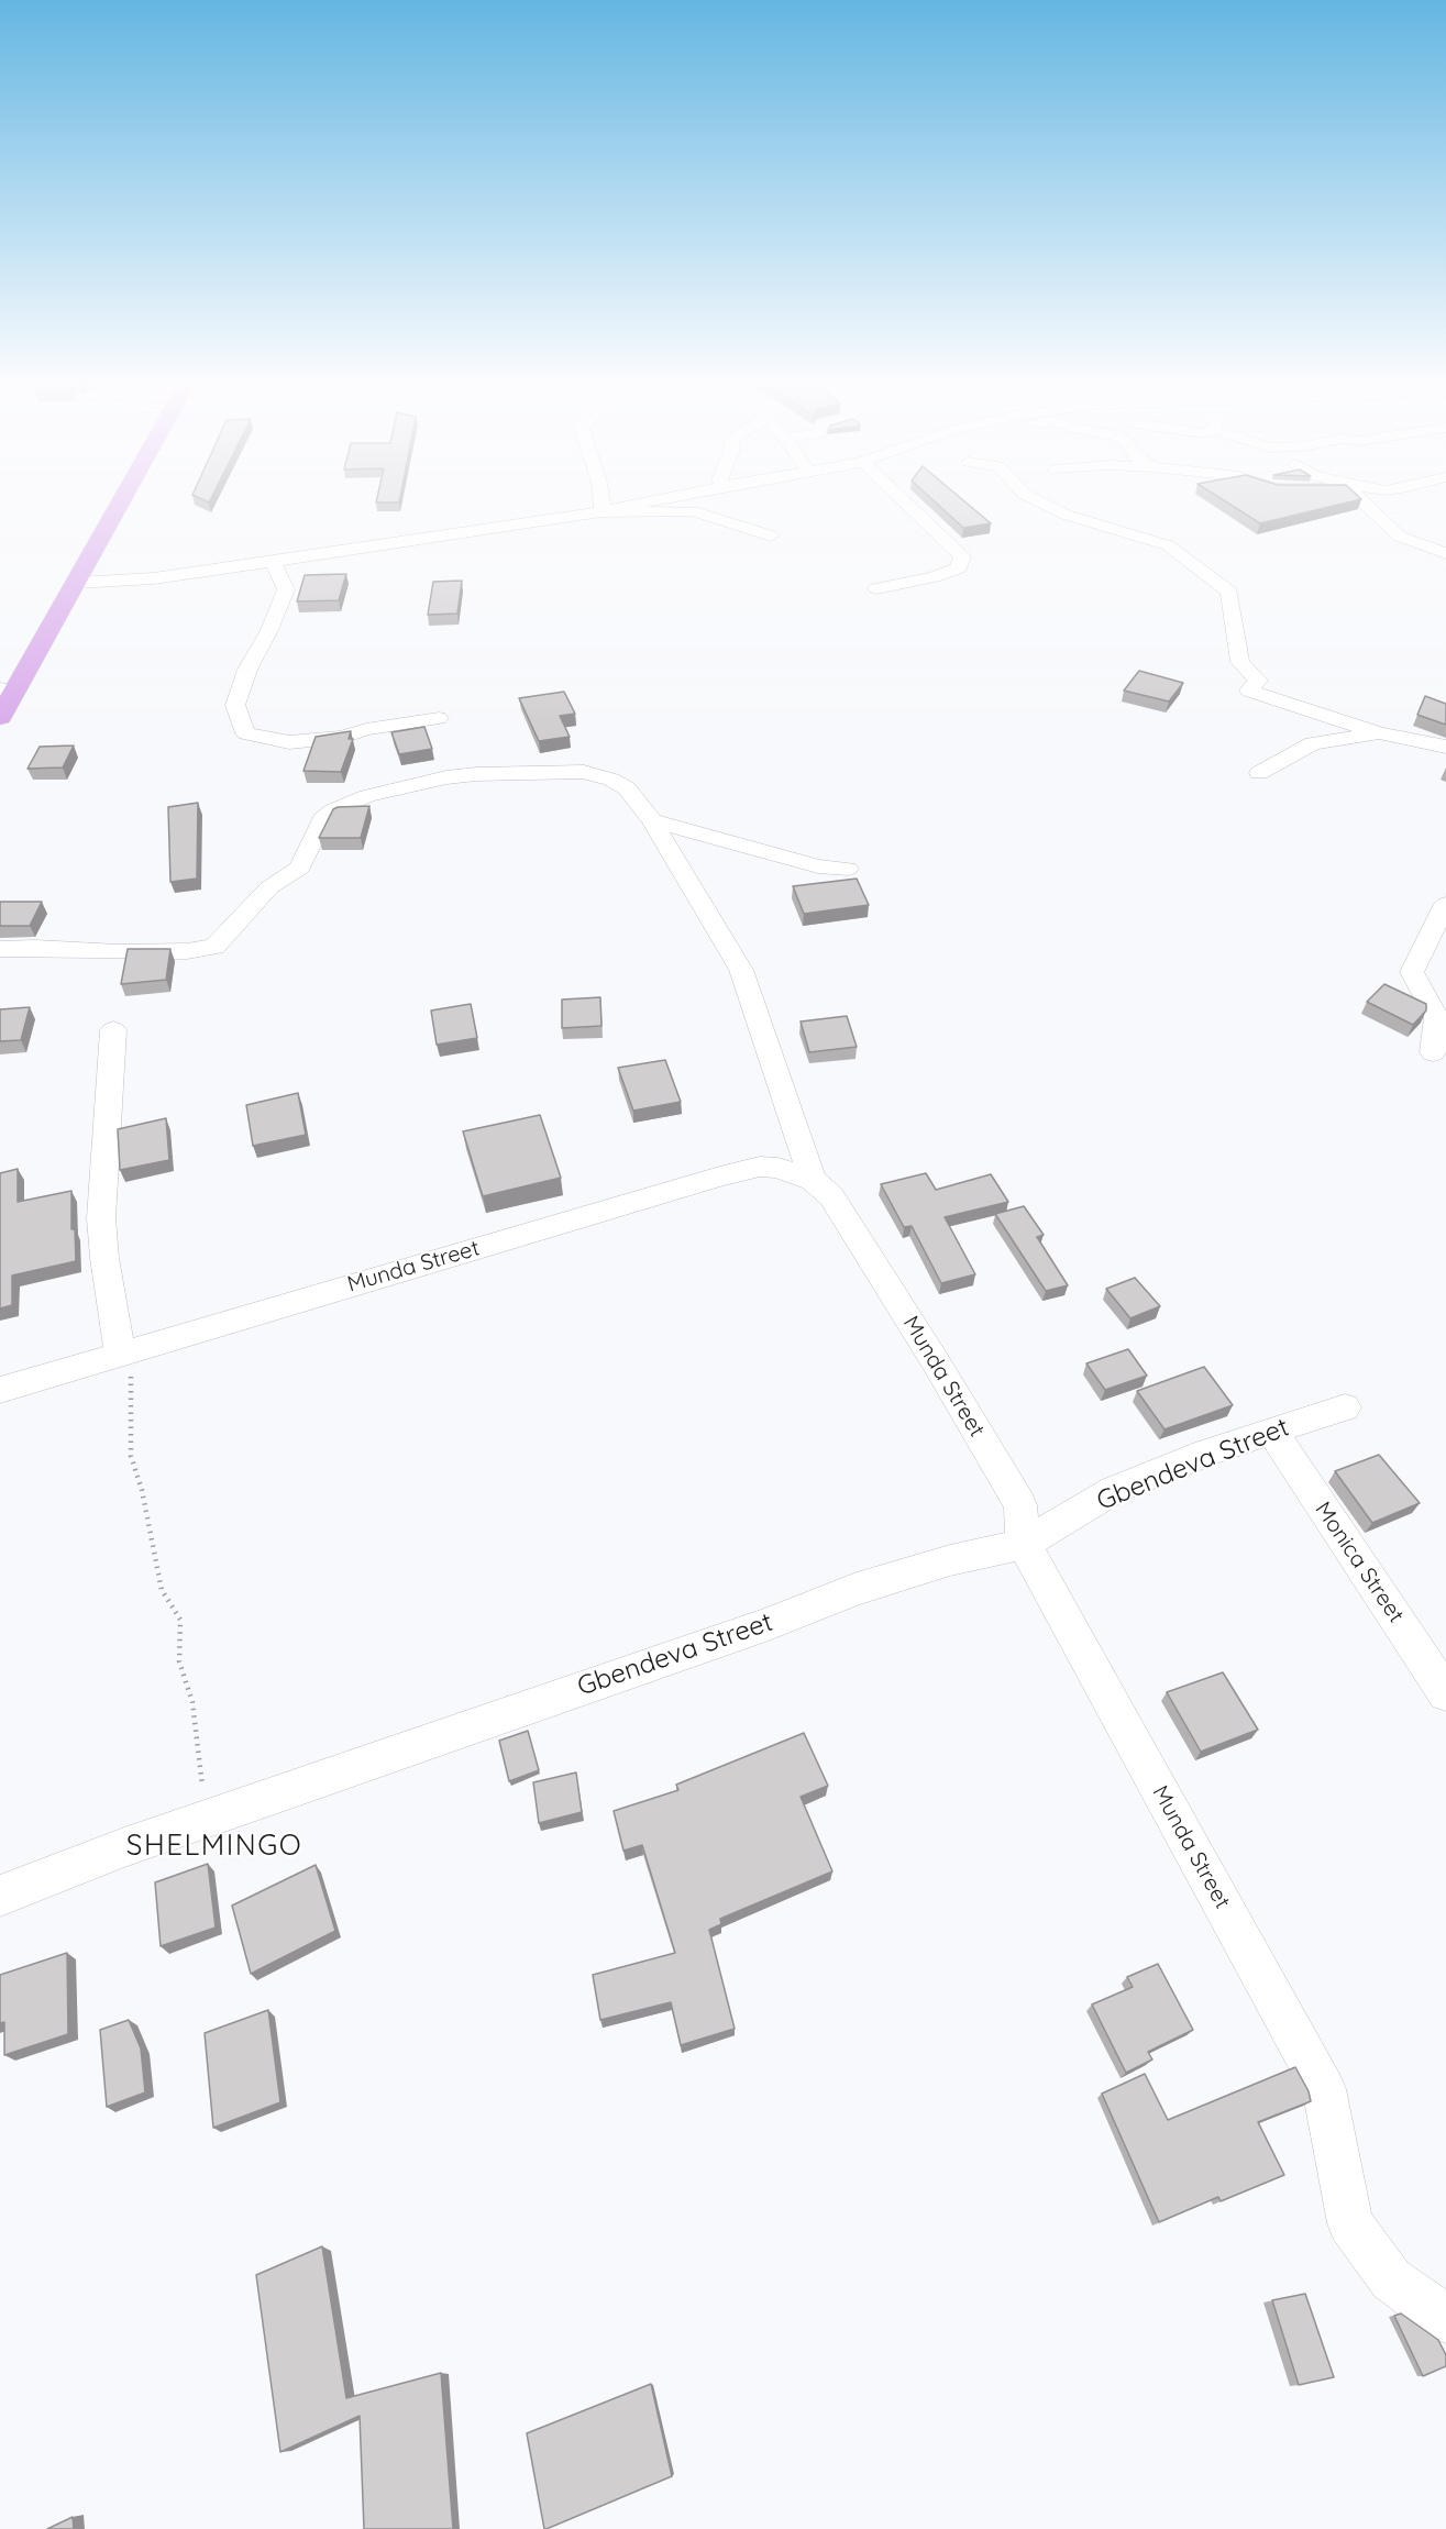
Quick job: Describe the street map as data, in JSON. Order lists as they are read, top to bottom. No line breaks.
{"streets":{"street":["Munda Street","Gbendeva Street","Monica Street"]},"crossings":[["Munda Street","Gbendeva Street"],["Gbendeva Street","Monica Street"]],"districts":["SHELMINGO"]}
